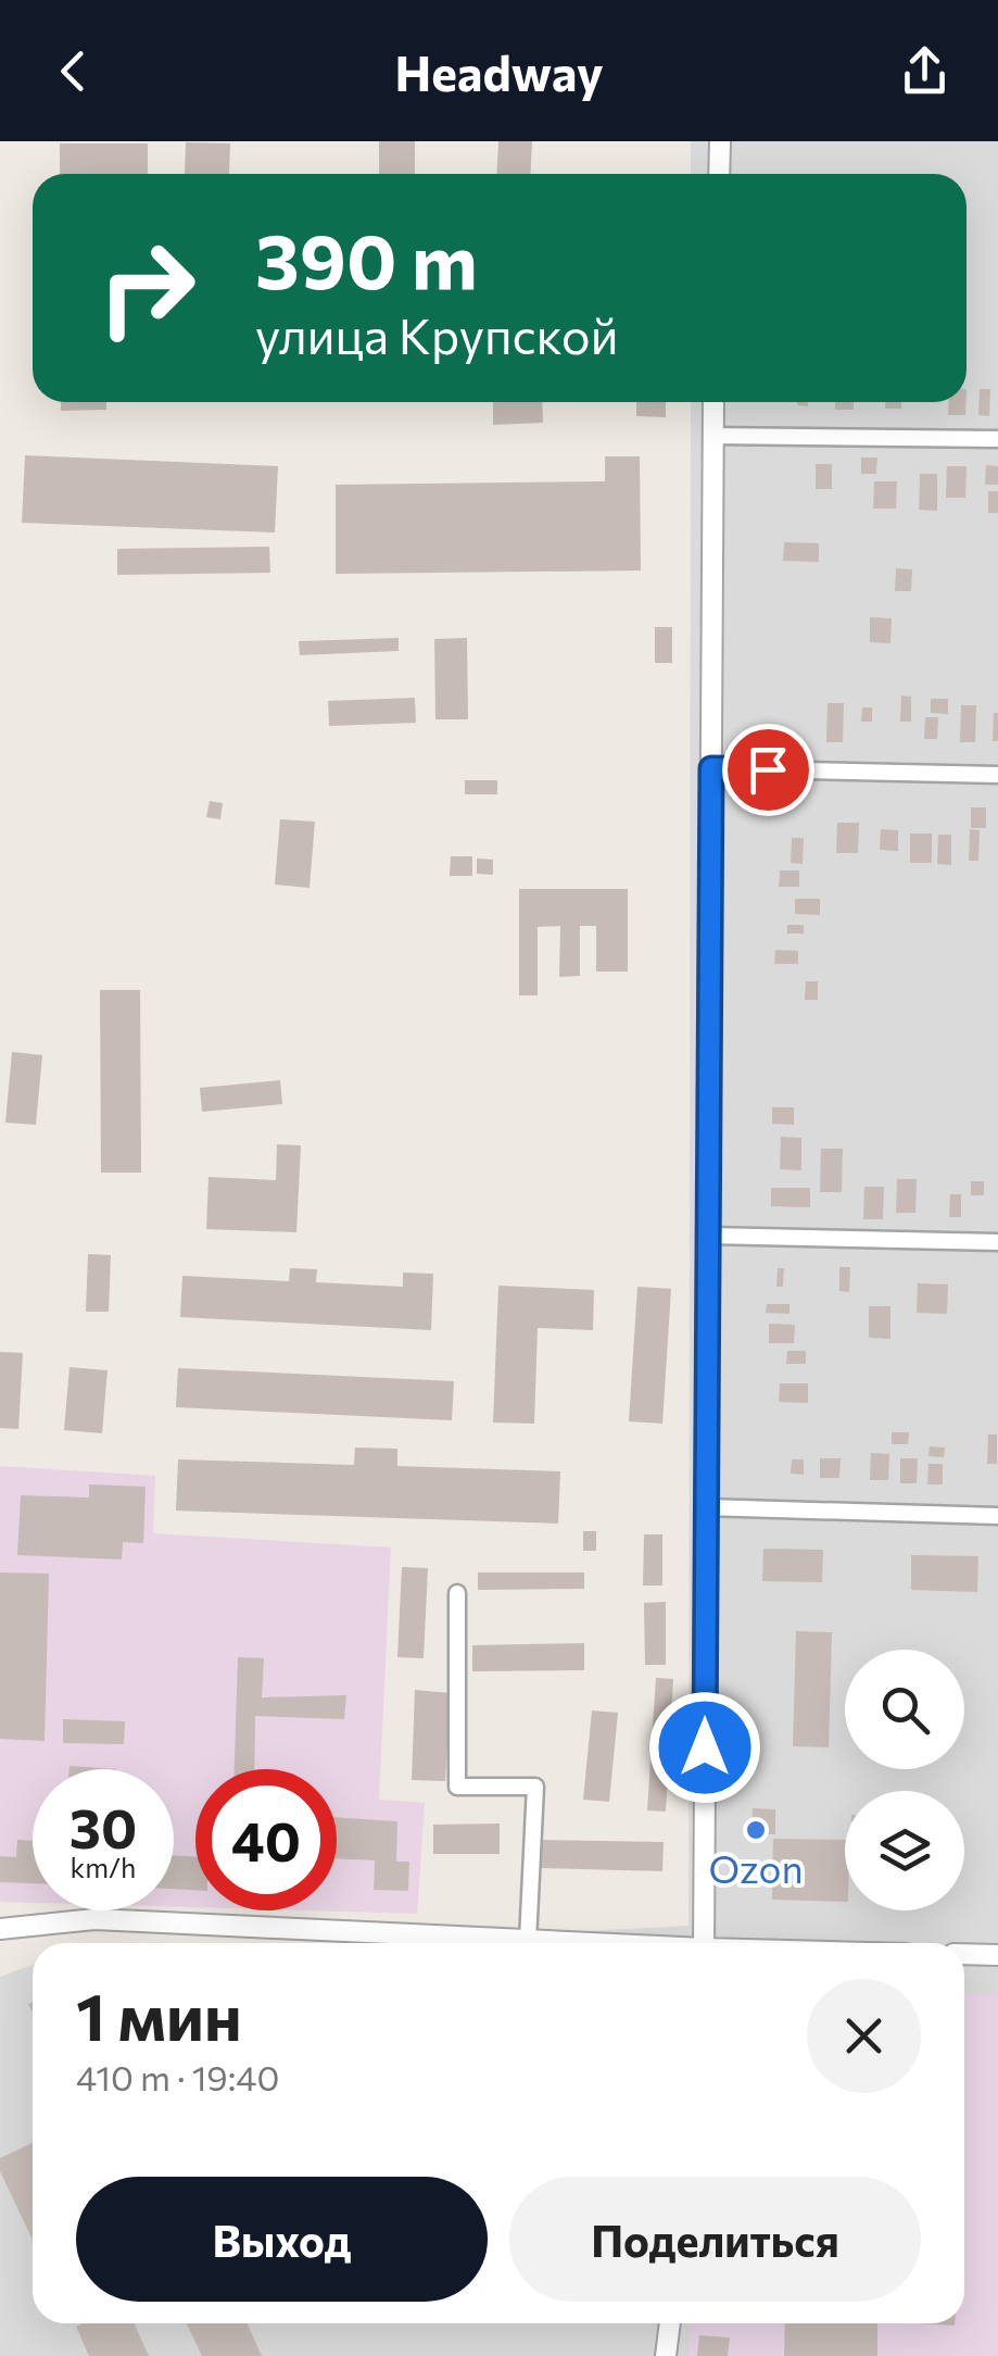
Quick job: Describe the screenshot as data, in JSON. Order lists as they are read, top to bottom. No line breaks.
{"places":["Ozon"],"page":{"header":"Headway","turn":["390 m","улица Крупской"],"speed":"30 km/h","limit":"40","heading":["1 мин","410 m · 19:40"],"buttons":["Выход","Поделиться"]}}
